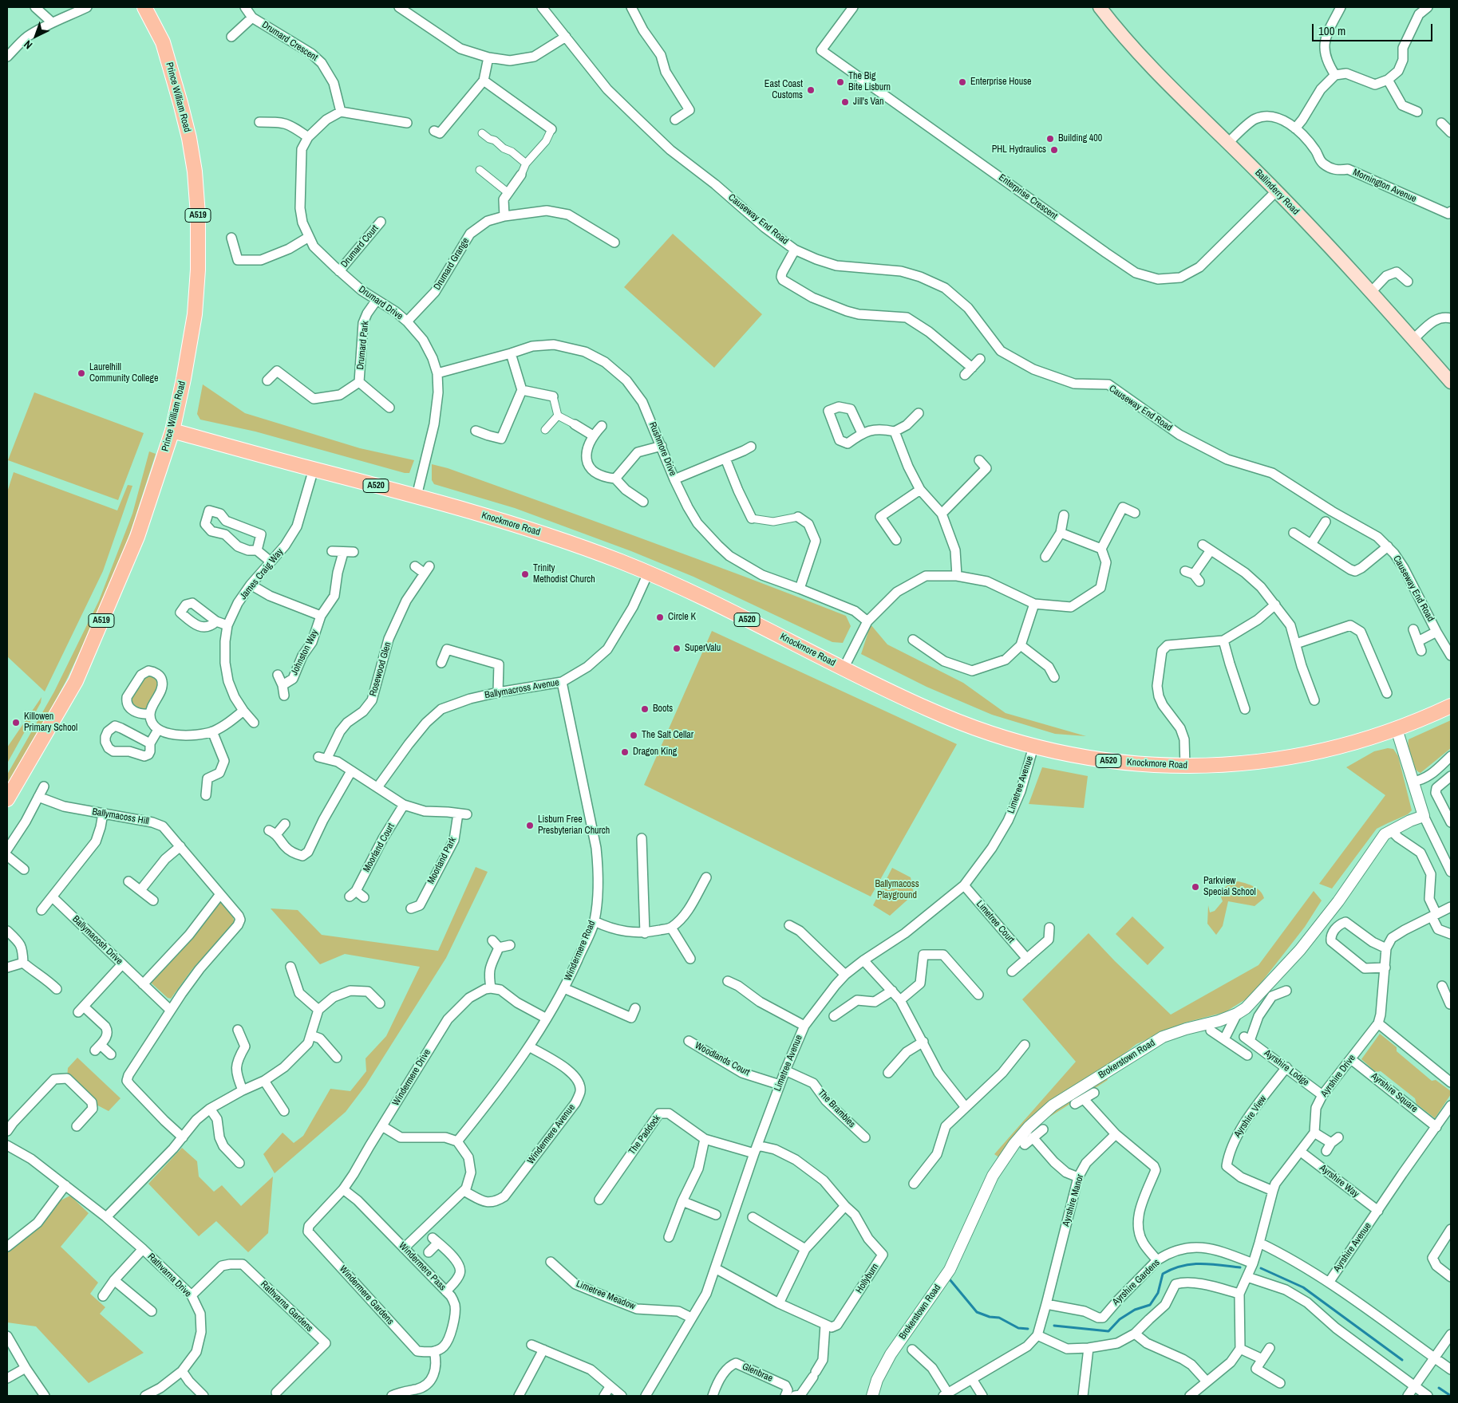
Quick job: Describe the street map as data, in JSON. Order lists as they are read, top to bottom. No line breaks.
{"streets":{"main road":["Prince William Road","Ballinderry Road","A519","A520","Knockmore Road"],"street":["Drumard Crescent","Mornington Avenue","Enterprise Crescent","Causeway End Road","Drumard Court","Drumard Grange","Drumard Drive","Drumard Park","Rushmore Drive","James Craig Way","Johnston Way","Rosewood Glen","Ballymacross Avenue","Limetree Avenue","Ballymacoss Hill","Moorland Court","Moorland Park","Limetree Court","Ballymacosh Drive","Windermere Road","Woodlands Court","Brokerstown Road","Ayrshire Lodge","Ayrshire Drive","Windermere Drive","Ayrshire Square","The Brambles","Ayrshire View","Windermere Avenue","The Paddock","Ayrshire Way","Ayrshire Manor","Ayrshire Avenue","Windermere Pass","Rathvarna Drive","Hollyburn","Ayrshire Gardens","Windermere Gardens","Limetree Meadow","Rathvarna Gardens","Glenbrae"]},"crossings":[["Drumard Crescent","Drumard Drive"],["Prince William Road","Knockmore Road"],["Mornington Avenue","Ballinderry Road"],["Ballinderry Road","Enterprise Crescent"],["Drumard Court","Drumard Drive"],["Drumard Grange","Drumard Drive"],["Drumard Drive","Drumard Park"],["Drumard Drive","Rushmore Drive"],["Drumard Drive","Knockmore Road"],["Knockmore Road","James Craig Way"],["Knockmore Road","Ballymacross Avenue"],["Knockmore Road","Limetree Avenue"],["James Craig Way","Johnston Way"],["Rosewood Glen","Ballymacross Avenue"],["Rosewood Glen","Moorland Court"],["Rosewood Glen","Moorland Park"],["Ballymacross Avenue","Windermere Road"],["Limetree Avenue","Limetree Court"],["Limetree Avenue","Woodlands Court"],["Limetree Avenue","The Brambles"],["Limetree Avenue","The Paddock"],["Limetree Avenue","Hollyburn"],["Limetree Avenue","Limetree Meadow"],["Windermere Road","Windermere Avenue"],["Ayrshire Lodge","Ayrshire Drive"],["Ayrshire Lodge","Ayrshire View"],["Ayrshire Drive","Ayrshire Square"],["Windermere Drive","Windermere Pass"],["Windermere Drive","Windermere Gardens"],["Ayrshire Square","Ayrshire Avenue"],["The Paddock","Hollyburn"],["Ayrshire Way","Ayrshire Avenue"],["Ayrshire Manor","Ayrshire Gardens"],["Windermere Pass","Windermere Gardens"],["Rathvarna Drive","Rathvarna Gardens"]],"parks":["Ballymacoss Playground"],"places":["The Big Bite Lisburn","Enterprise House","East Coast Customs","Jill's Van","Building 400","PHL Hydraulics","Laurelhill Community College","Trinity Methodist Church","Circle K","SuperValu","Boots","Killowen Primary School","The Salt Cellar","Dragon King","Lisburn Free Presbyterian Church","Parkview Special School"],"scale_bar":"100 m","north":"bottom left"}
